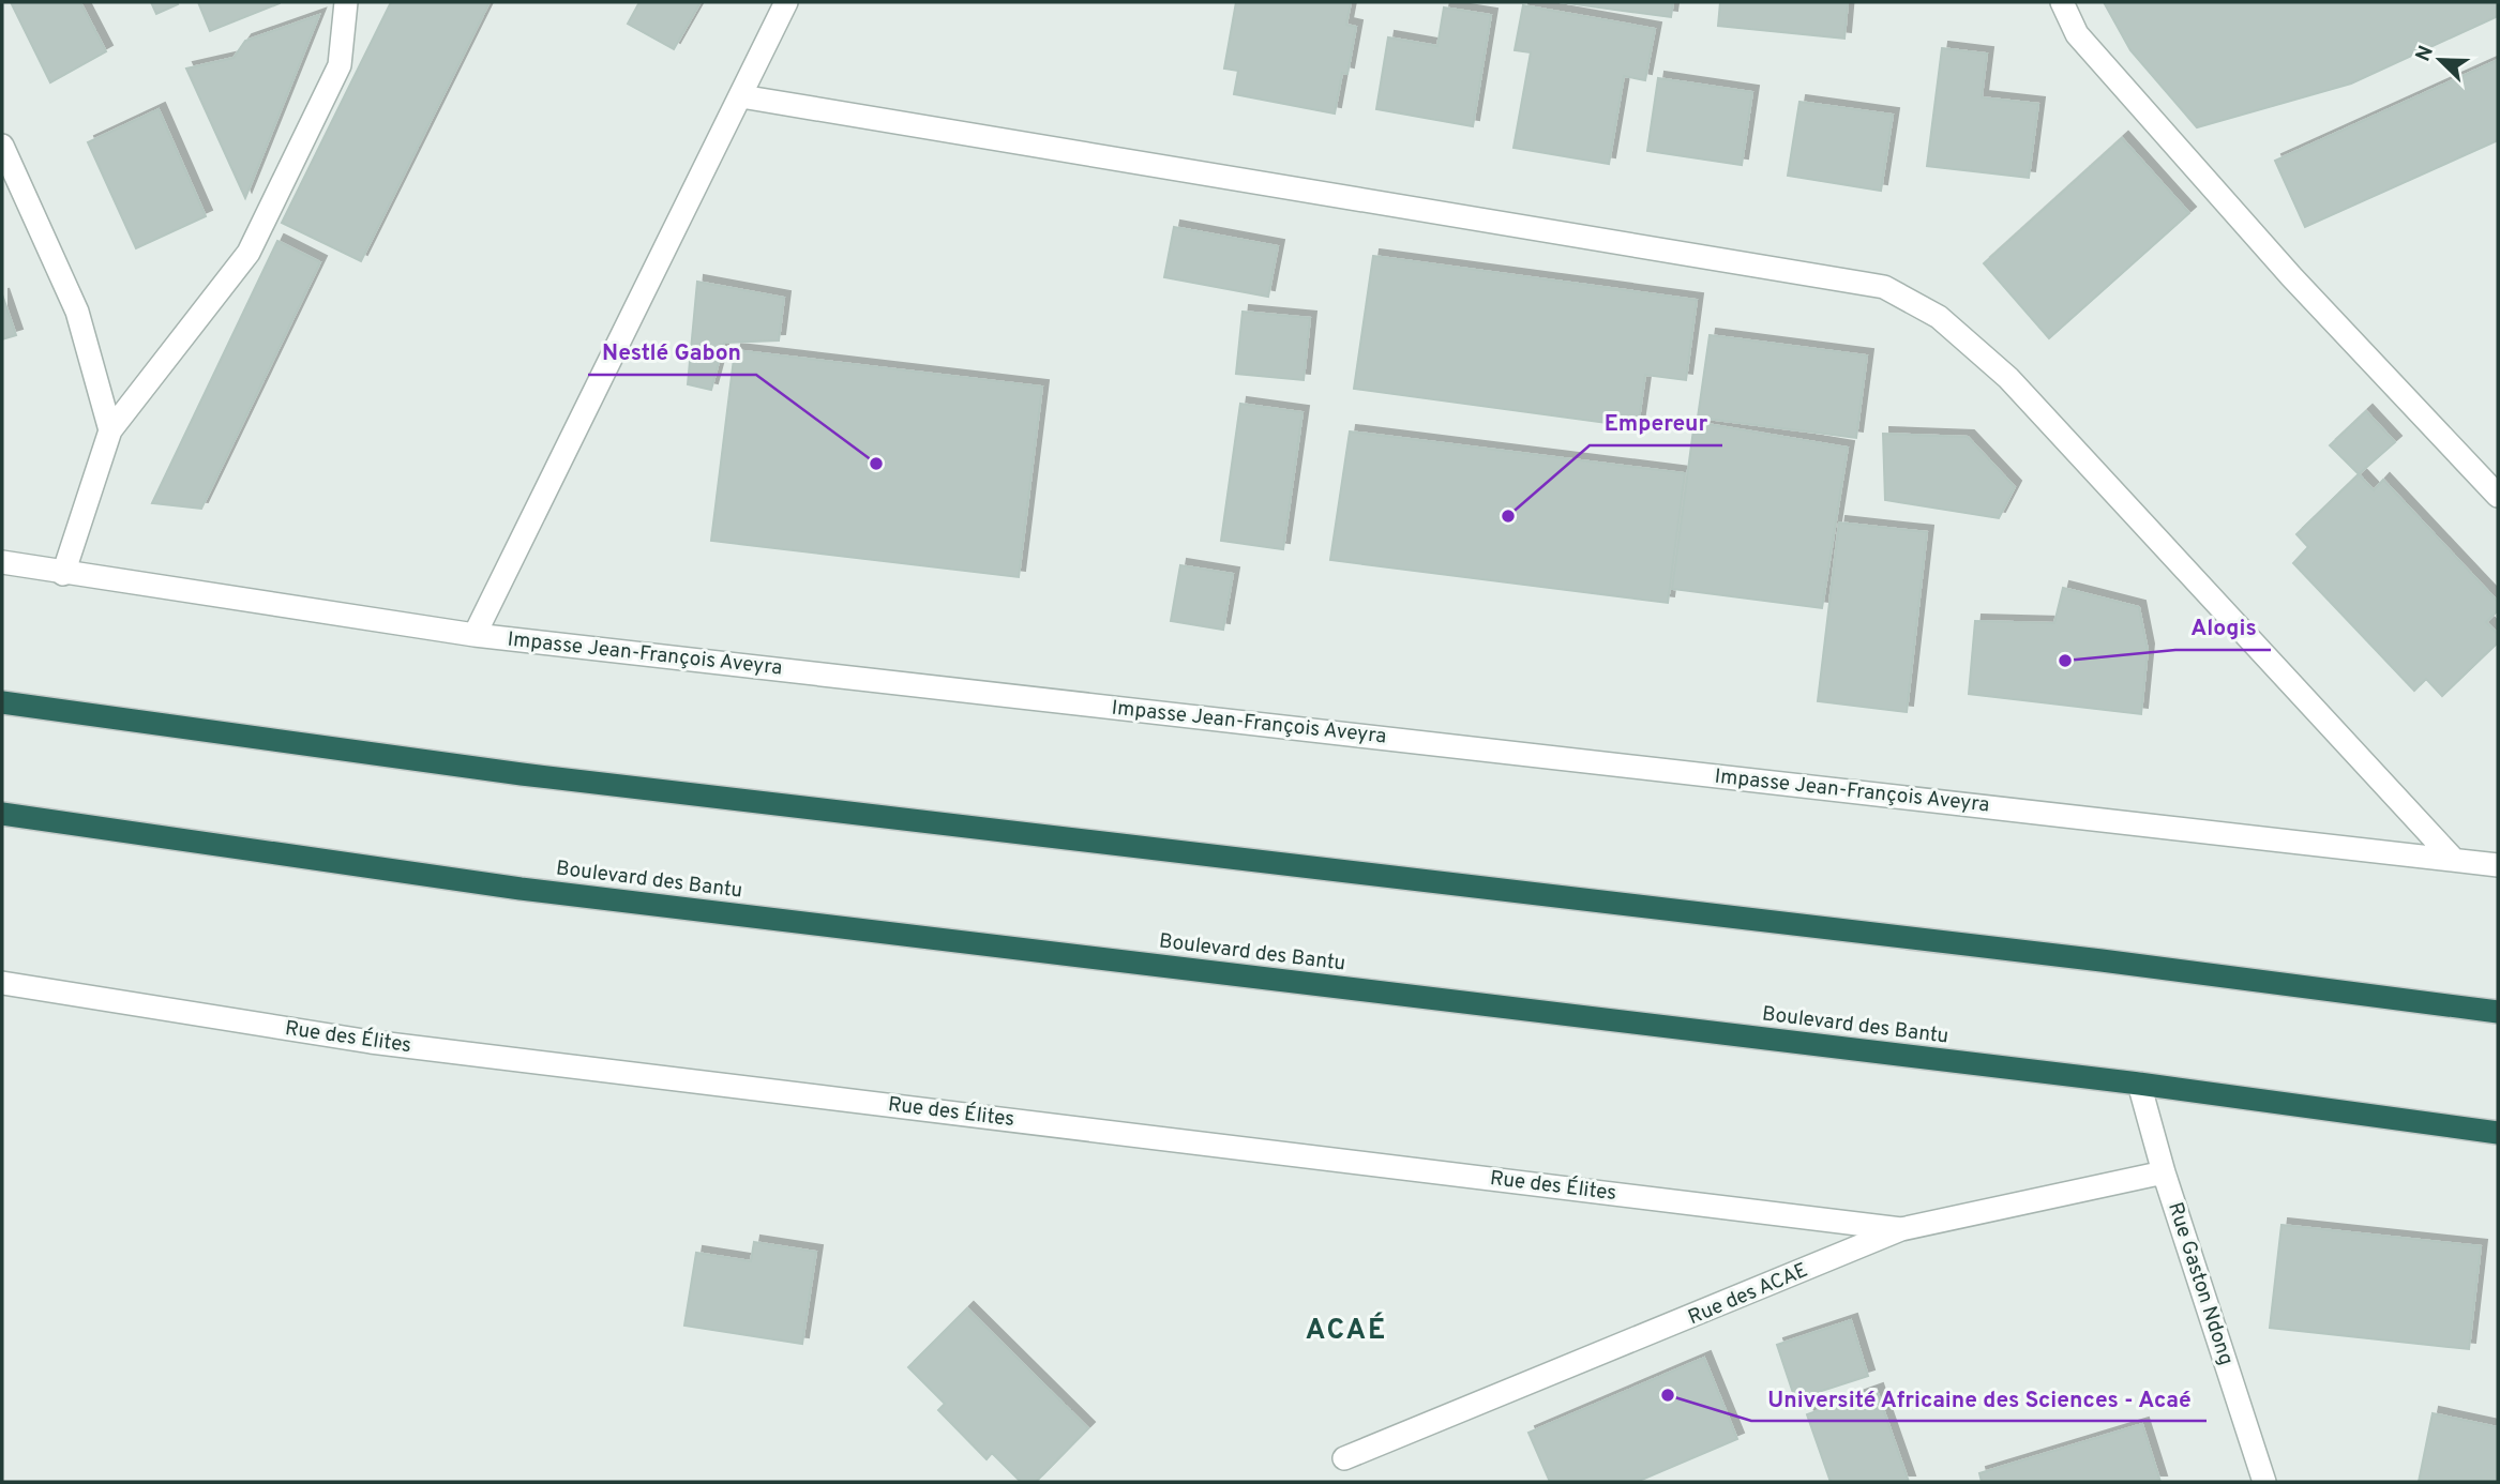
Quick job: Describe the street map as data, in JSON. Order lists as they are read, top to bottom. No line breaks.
{"streets":{"highway":["Boulevard des Bantu"],"street":["Impasse Jean-François Aveyra","Rue des Élites","Rue Gaston Ndong","Rue des ACAE"]},"crossings":[["Boulevard des Bantu","Rue Gaston Ndong"],["Rue des Élites","Rue des ACAE"],["Rue Gaston Ndong","Rue des ACAE"]],"districts":["ACAÉ"],"places":["Nestlé Gabon","Empereur","Alogis","Université Africaine des Sciences - Acaé"],"north":"top left"}
